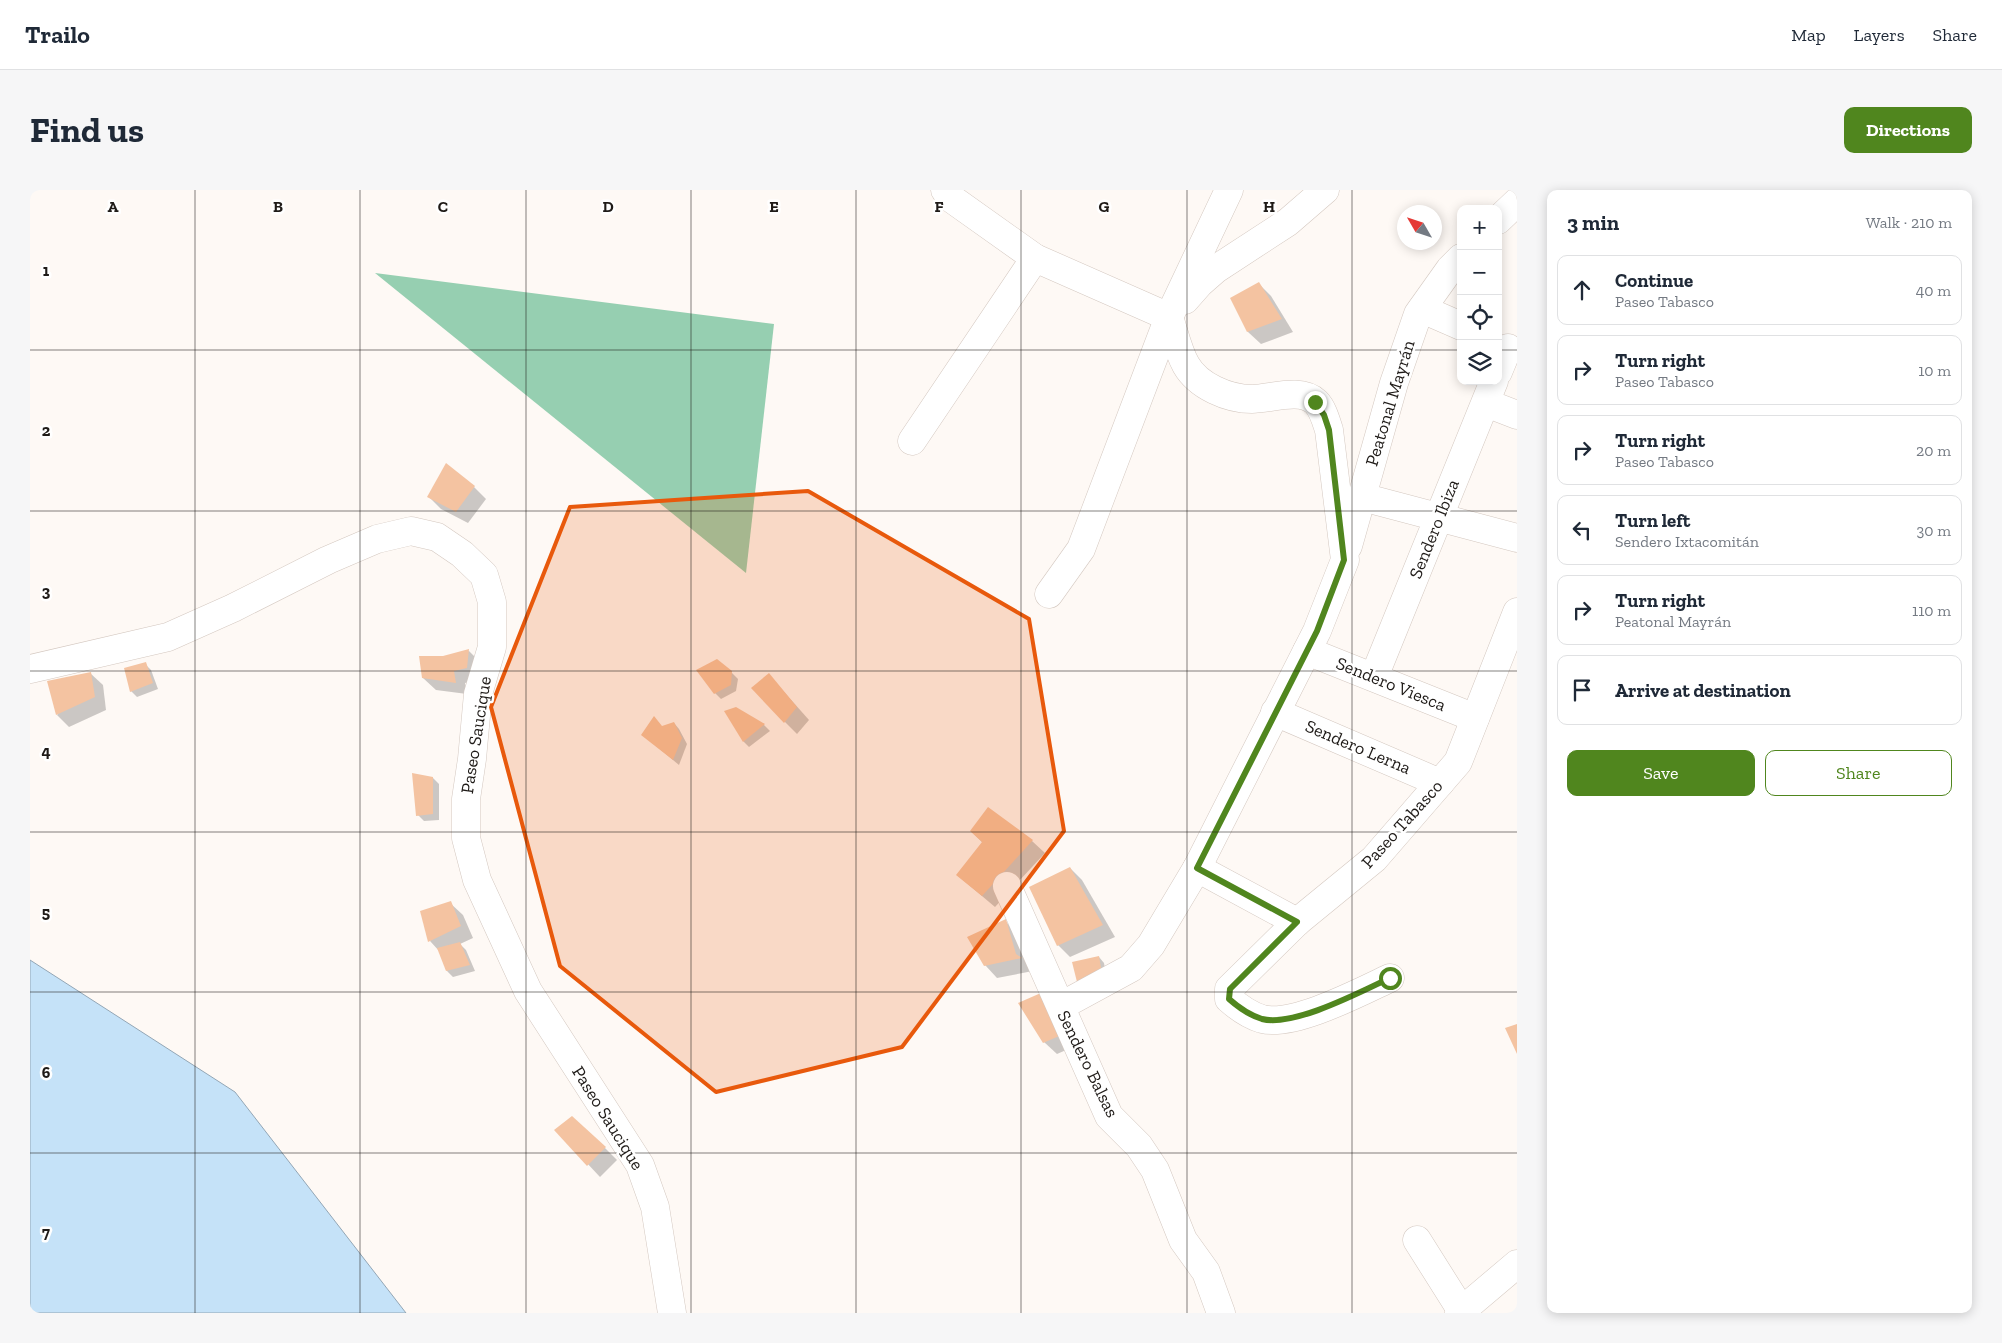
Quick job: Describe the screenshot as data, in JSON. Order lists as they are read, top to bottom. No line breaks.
{"streets":{"street":["Peatonal Mayrán","Sendero Ibiza","Sendero Viesca","Paseo Saucique","Sendero Lerna","Paseo Tabasco","Sendero Balsas"]},"crossings":[["Peatonal Mayrán","Sendero Viesca"],["Peatonal Mayrán","Sendero Lerna"],["Peatonal Mayrán","Sendero Balsas"],["Sendero Ibiza","Sendero Viesca"],["Sendero Viesca","Paseo Tabasco"],["Sendero Lerna","Paseo Tabasco"]],"north":"top left","page":{"header":"Trailo","nav":["Map","Layers","Share"],"buttons":["Directions",["Save","Share"]],"title":"Find us","heading":["3 min","Walk · 210 m"],"map_buttons":["+","−"],"list":[["Continue","Paseo Tabasco","40 m"],["Turn right","Paseo Tabasco","10 m"],["Turn right","Paseo Tabasco","20 m"],["Turn left","Sendero Ixtacomitán","30 m"],["Turn right","Peatonal Mayrán","110 m"],"Arrive at destination"]},"grid":{"columns":["A","B","C","D","E","F","G","H"],"rows":["1","2","3","4","5","6","7"]}}
